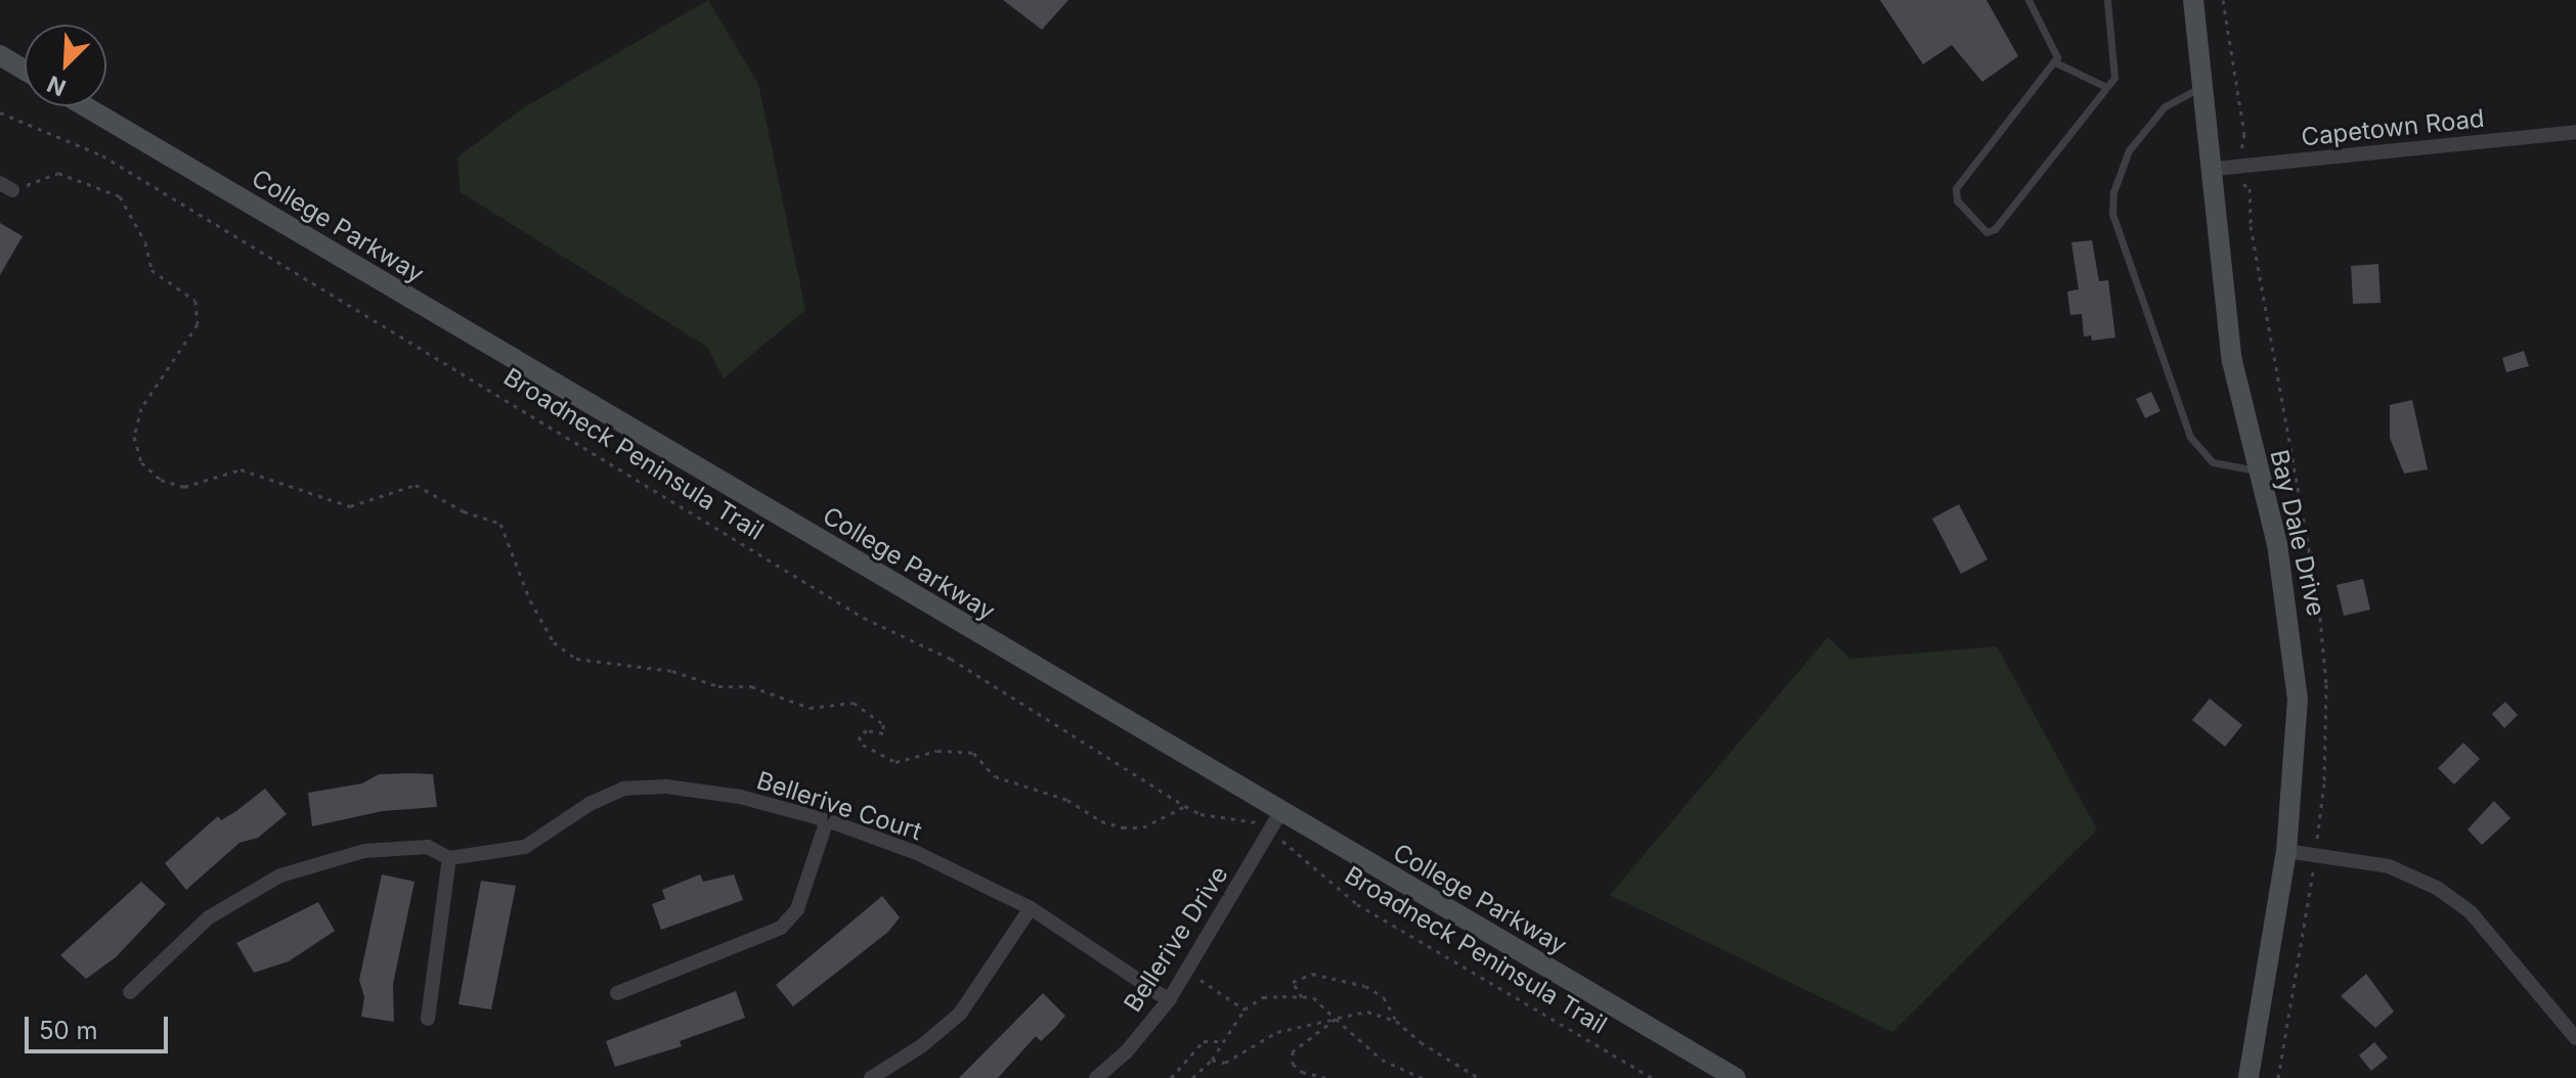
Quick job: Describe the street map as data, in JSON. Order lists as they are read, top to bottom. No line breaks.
{"streets":{"main road":["College Parkway","Bay Dale Drive"],"street":["Capetown Road","Bellerive Court","Bellerive Drive"],"path":["Broadneck Peninsula Trail"]},"crossings":[["Capetown Road","Bay Dale Drive"],["College Parkway","Bellerive Drive"],["Bellerive Court","Bellerive Drive"]],"scale_bar":"50 m","north":"bottom left"}
